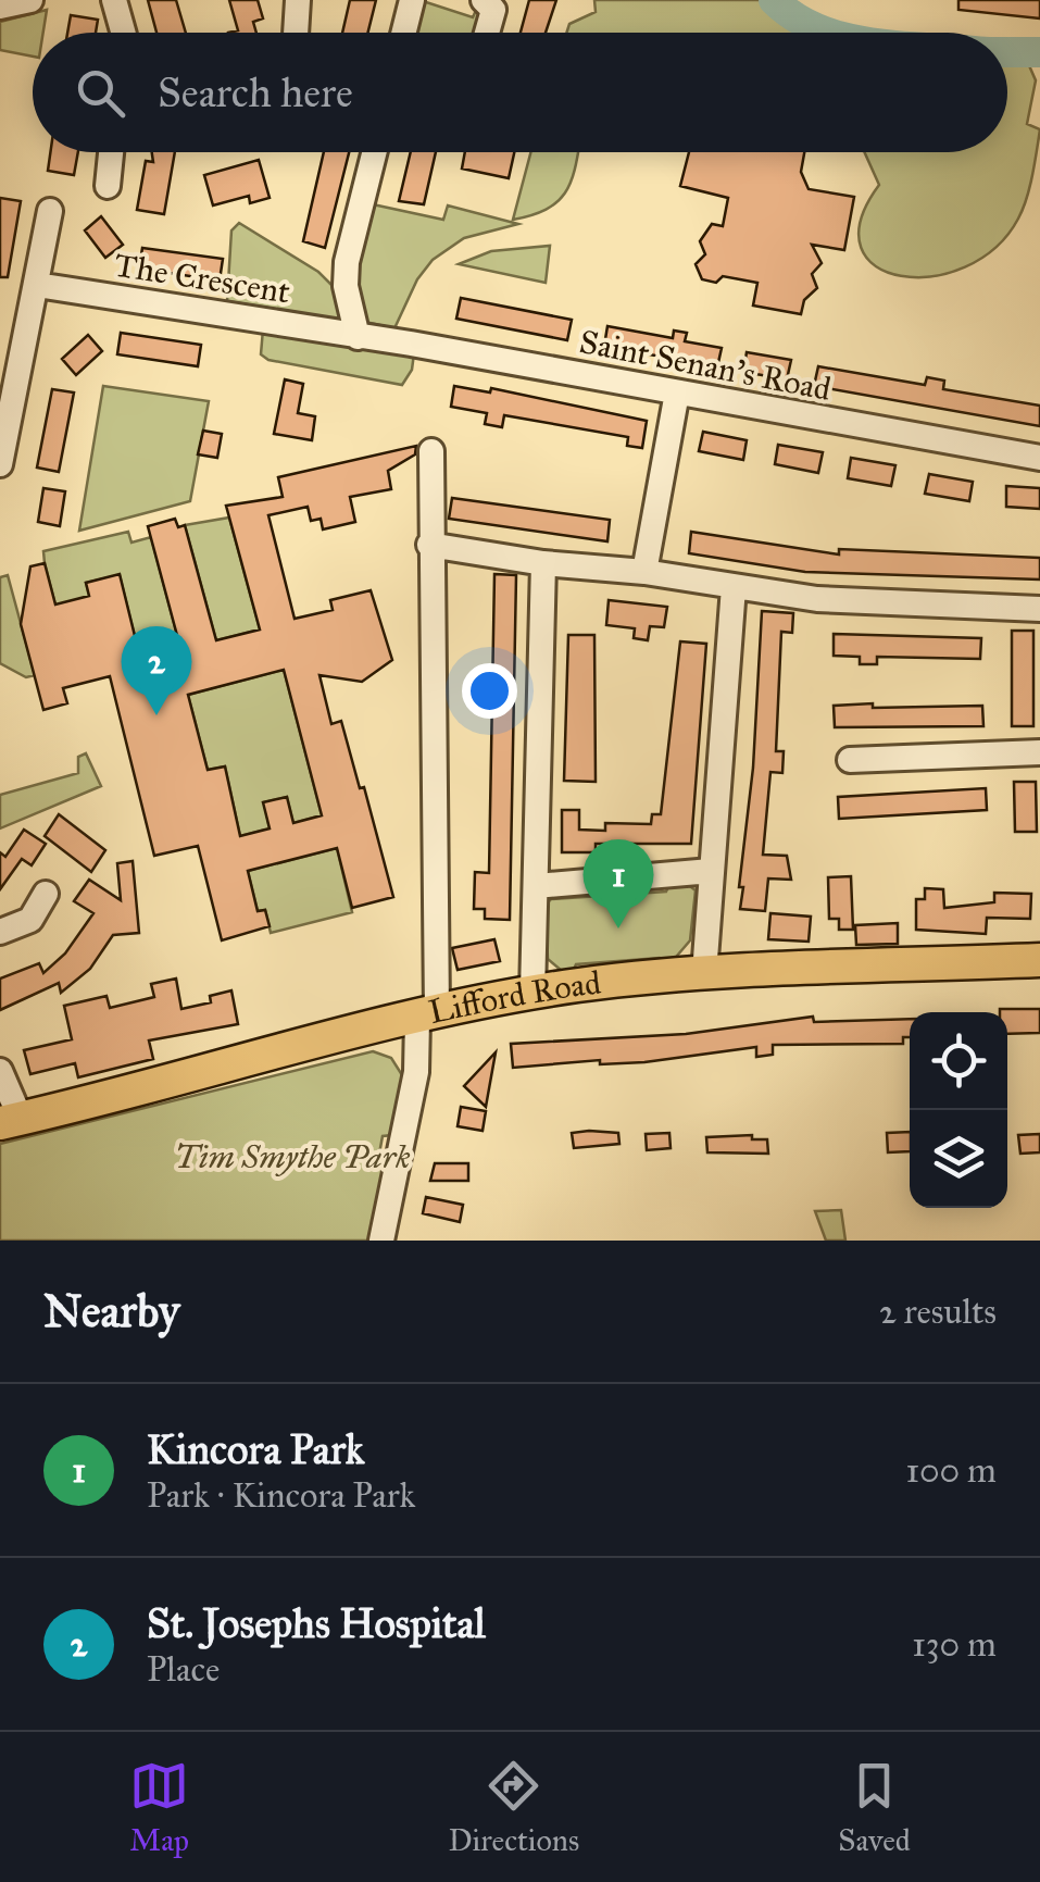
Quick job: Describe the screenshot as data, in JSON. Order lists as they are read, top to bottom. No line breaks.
{"streets":{"main road":["Lifford Road"],"street":["The Crescent","Saint Senan's Road"]},"crossings":[["The Crescent","Saint Senan's Road"]],"parks":["Tim Smythe Park"],"page":{"search":"Search here","pins":["2","1"],"heading":["Nearby","2 results"],"list":[{"mark":"1","name":"Kincora Park","note":"Park · Kincora Park","value":"100 m"},{"mark":"2","name":"St. Josephs Hospital","note":"Place","value":"130 m"}],"nav":["Map","Directions","Saved"]}}
